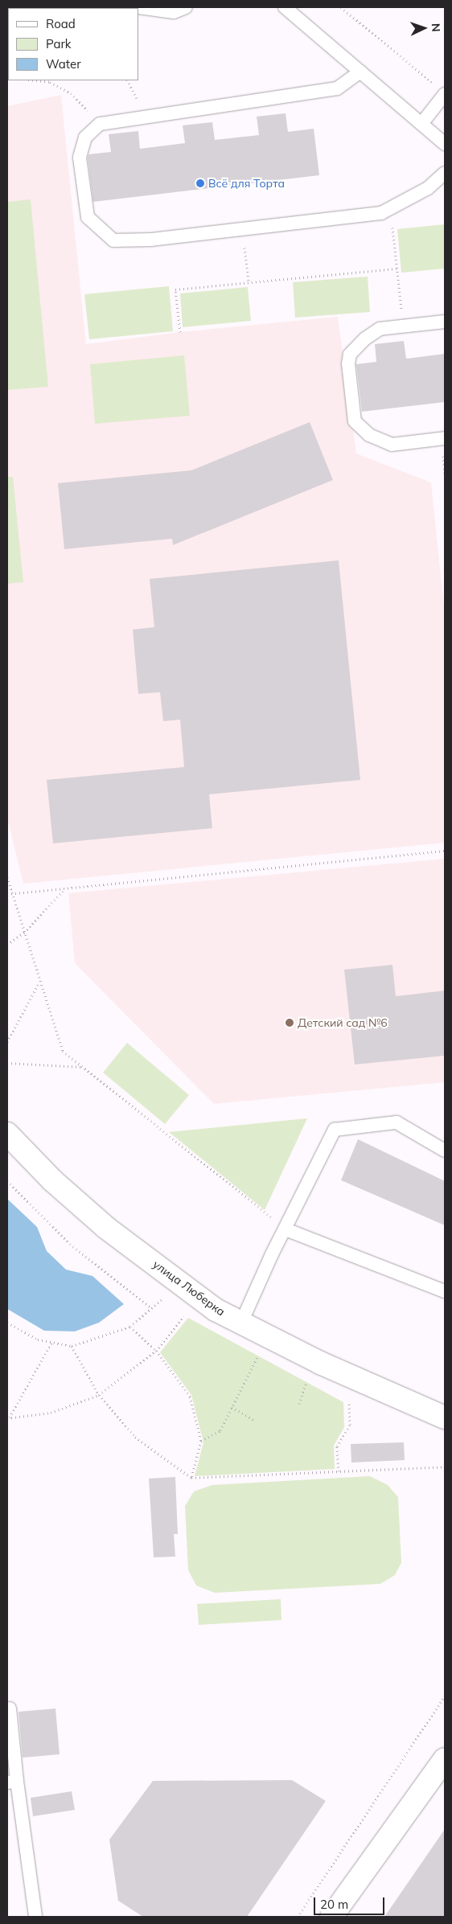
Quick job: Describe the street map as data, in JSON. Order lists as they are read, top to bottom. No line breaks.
{"streets":{"street":["улица Люберка"]},"places":["Всё для Торта","Детский сад №6"],"legend":["Road","Park","Water"],"scale_bar":"20 m","north":"right"}
